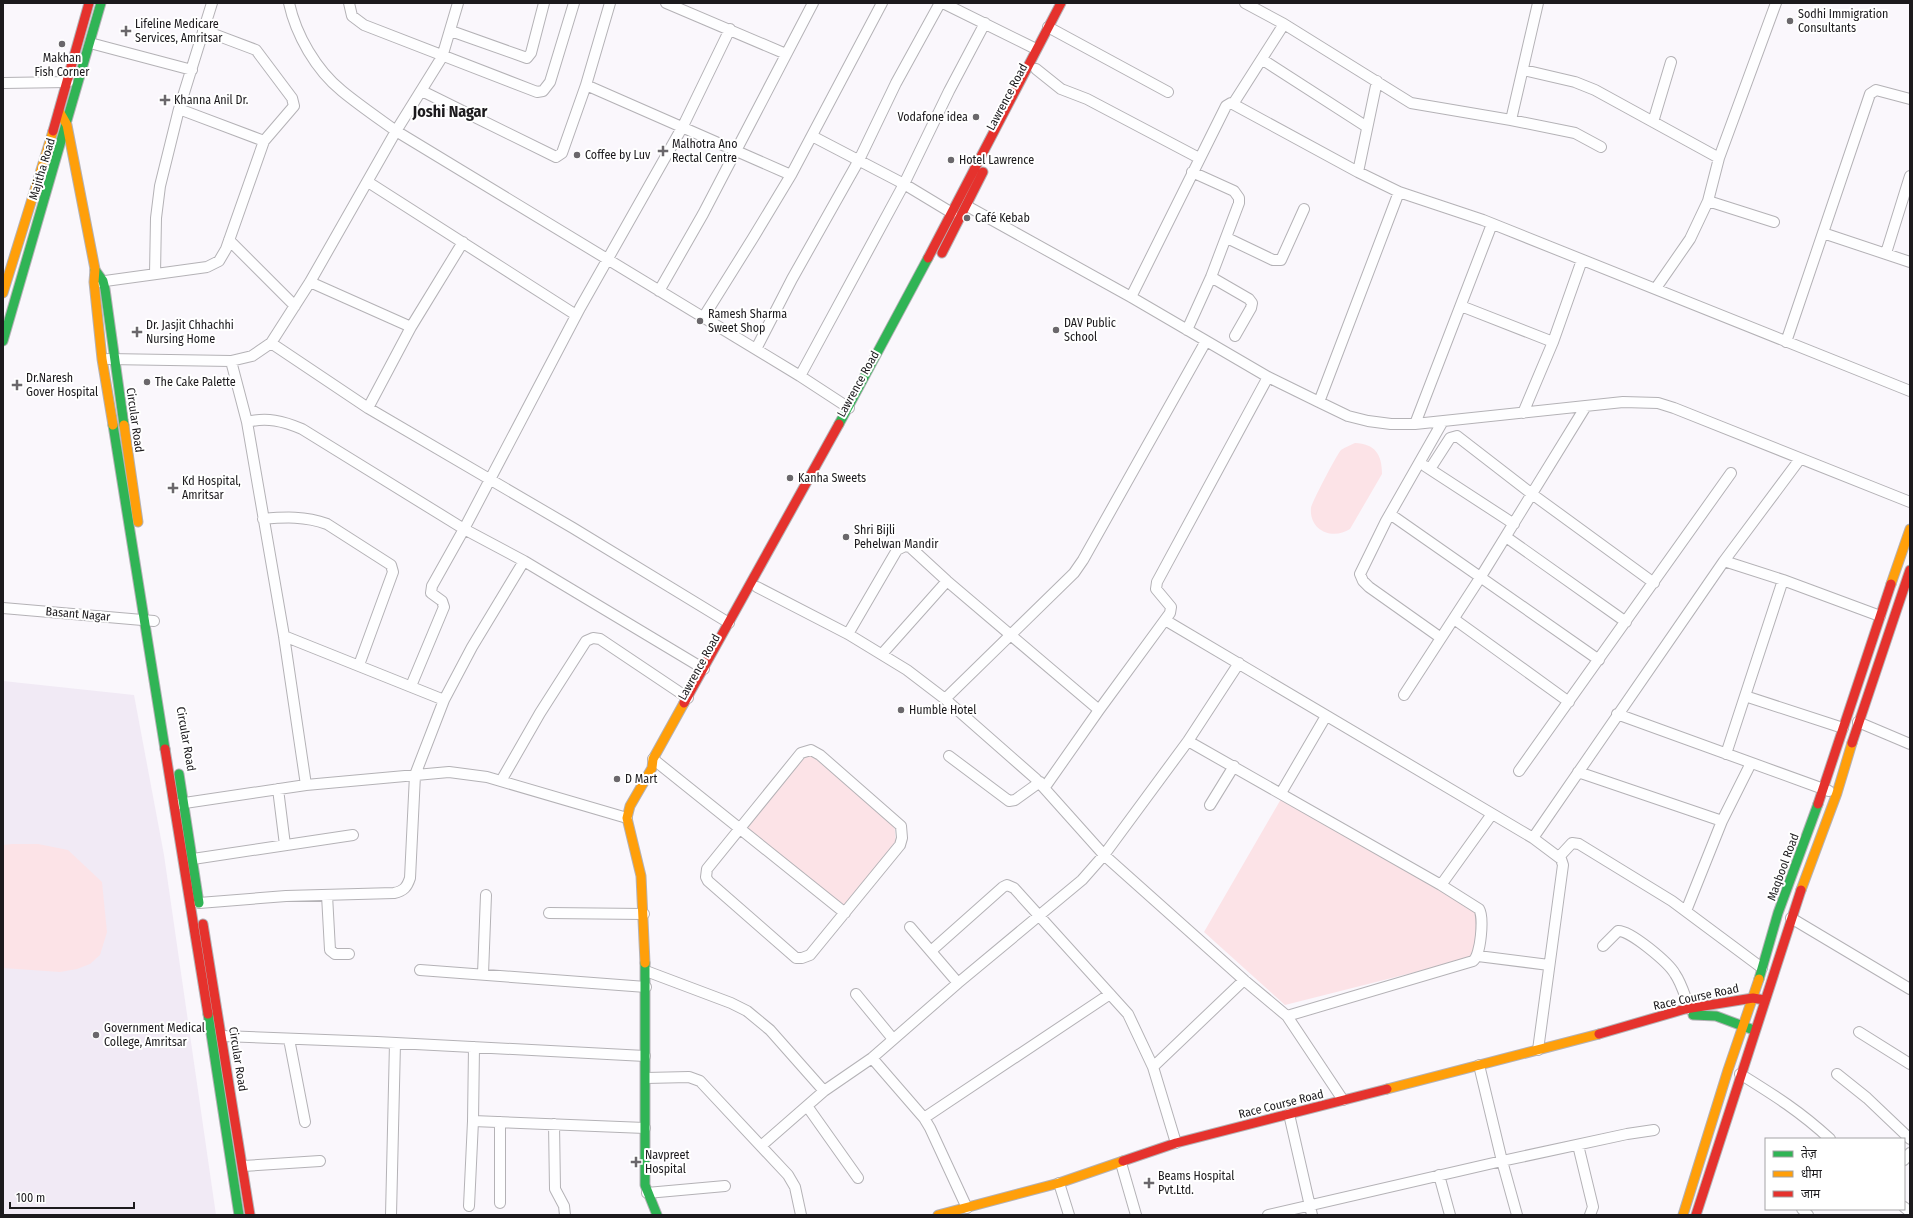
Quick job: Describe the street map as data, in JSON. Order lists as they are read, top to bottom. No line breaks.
{"streets":{"street":["Lawrence Road","Majitha Road","Circular Road","Basant Nagar","Maqbool Road","Race Course Road"]},"crossings":[["Majitha Road","Circular Road"],["Circular Road","Basant Nagar"],["Maqbool Road","Race Course Road"]],"districts":["Joshi Nagar"],"places":{"other":["Sodhi Immigration Consultants","Makhan Fish Corner","Vodafone idea","Coffee by Luv","Hotel Lawrence","Café Kebab","Ramesh Sharma Sweet Shop","DAV Public School","The Cake Palette","Kanha Sweets","Shri Bijli Pehelwan Mandir","Humble Hotel","D Mart","Government Medical College, Amritsar"],"health":["Lifeline Medicare Services, Amritsar","Khanna Anil Dr.","Malhotra Ano Rectal Centre","Dr. Jasjit Chhachhi Nursing Home","Dr.Naresh Gover Hospital","Kd Hospital, Amritsar","Navpreet Hospital","Beams Hospital Pvt.Ltd."]},"legend":["तेज़","धीमा","जाम"],"scale_bar":"100 m"}
